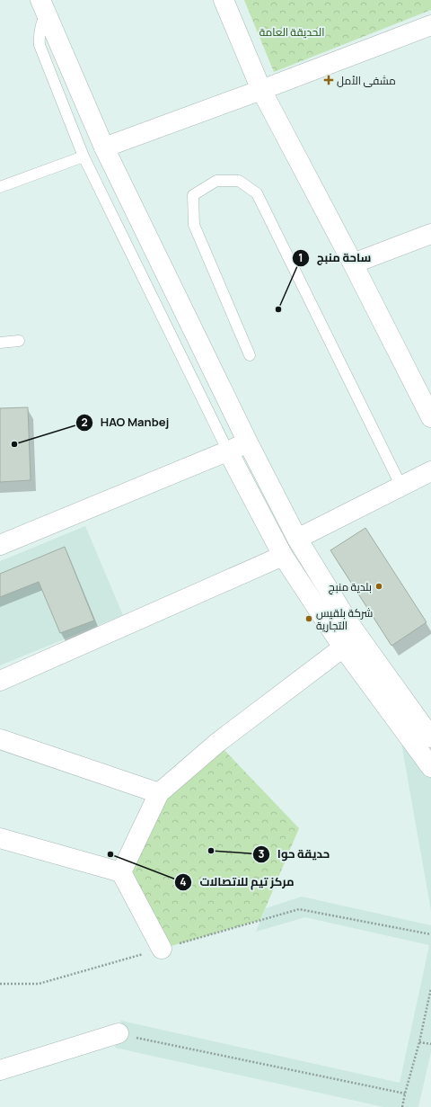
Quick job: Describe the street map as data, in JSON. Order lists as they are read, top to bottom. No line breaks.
{"parks":["الحديقة العامة"],"places":{"health":["مشفى اﻷمل"],"other":["ساحة منبج","HAO Manbej","بلدية منبج","شركة بلقيس التجارية","حديقة حوا","مركز تيم للاتصالات"]}}
